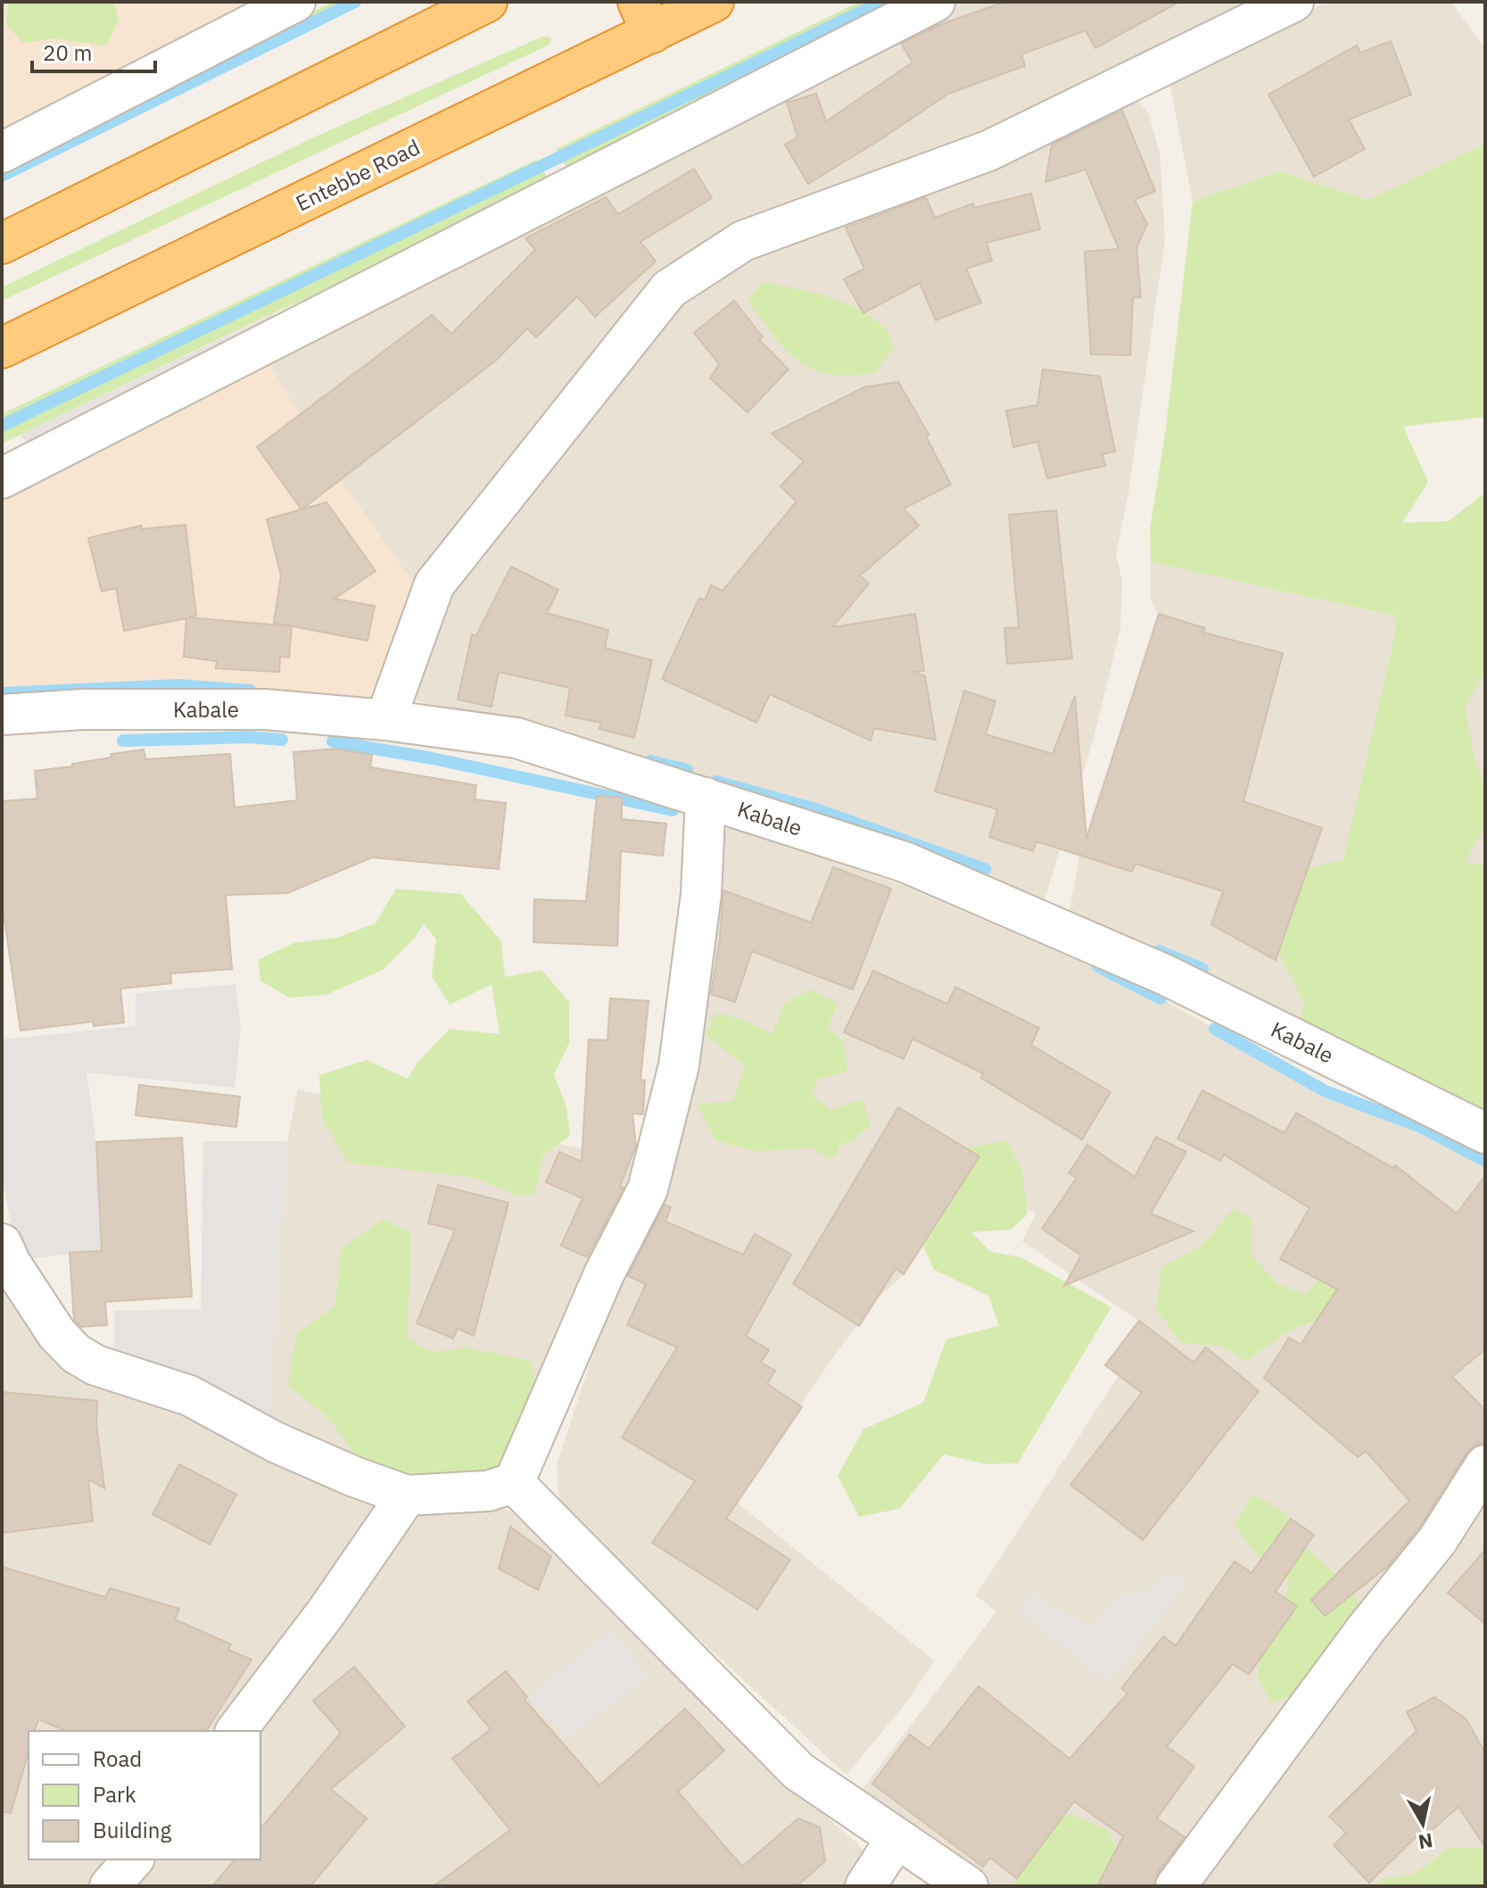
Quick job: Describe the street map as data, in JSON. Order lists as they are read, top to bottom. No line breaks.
{"streets":{"highway":["Entebbe Road"],"street":["Kabale"]},"legend":["Road","Park","Building"],"scale_bar":"20 m","north":"bottom"}
